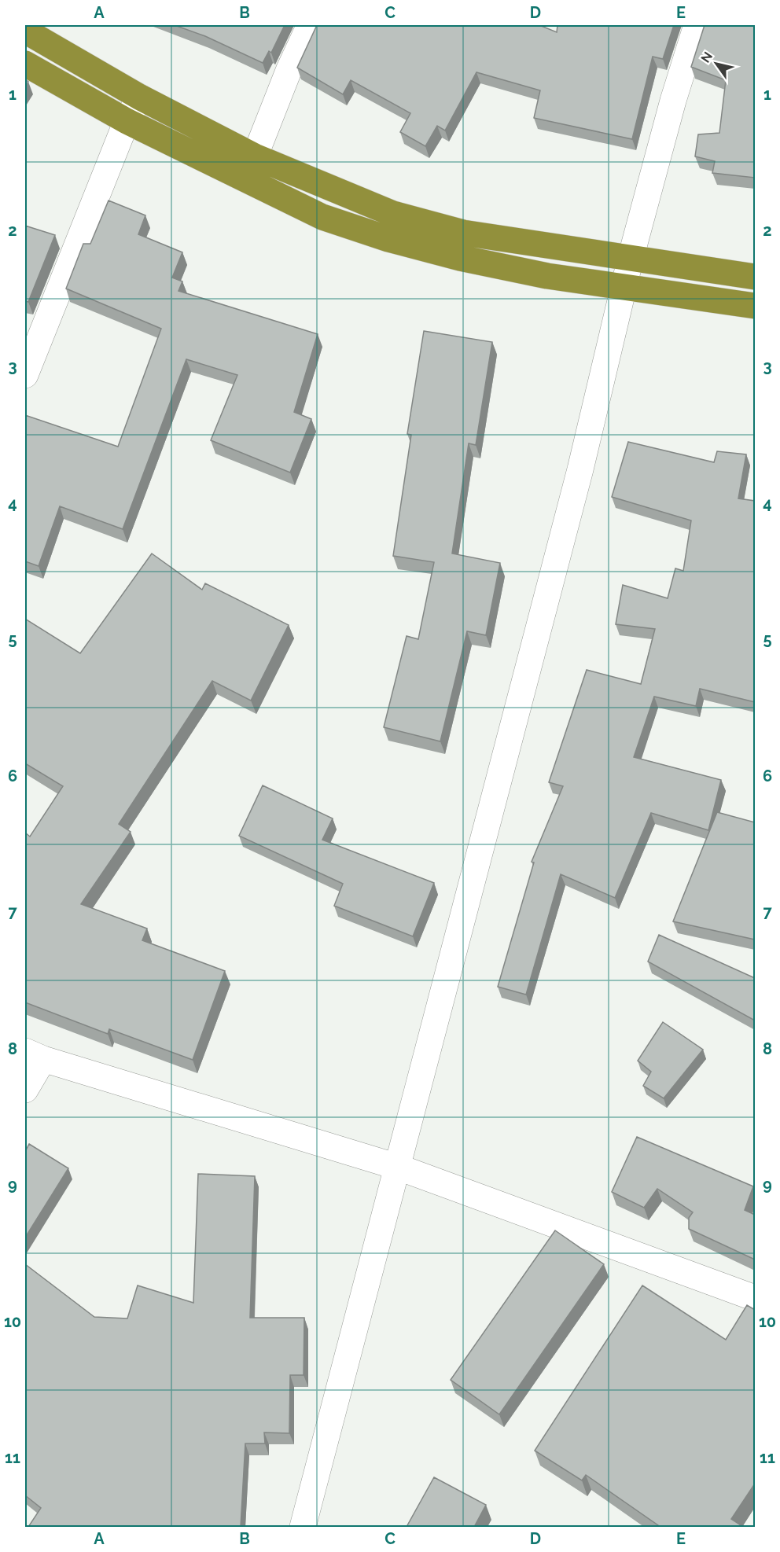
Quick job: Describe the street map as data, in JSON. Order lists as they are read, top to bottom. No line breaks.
{"north":"top left","grid":{"columns":["A","B","C","D","E"],"rows":["1","2","3","4","5","6","7","8","9","10","11"]}}
